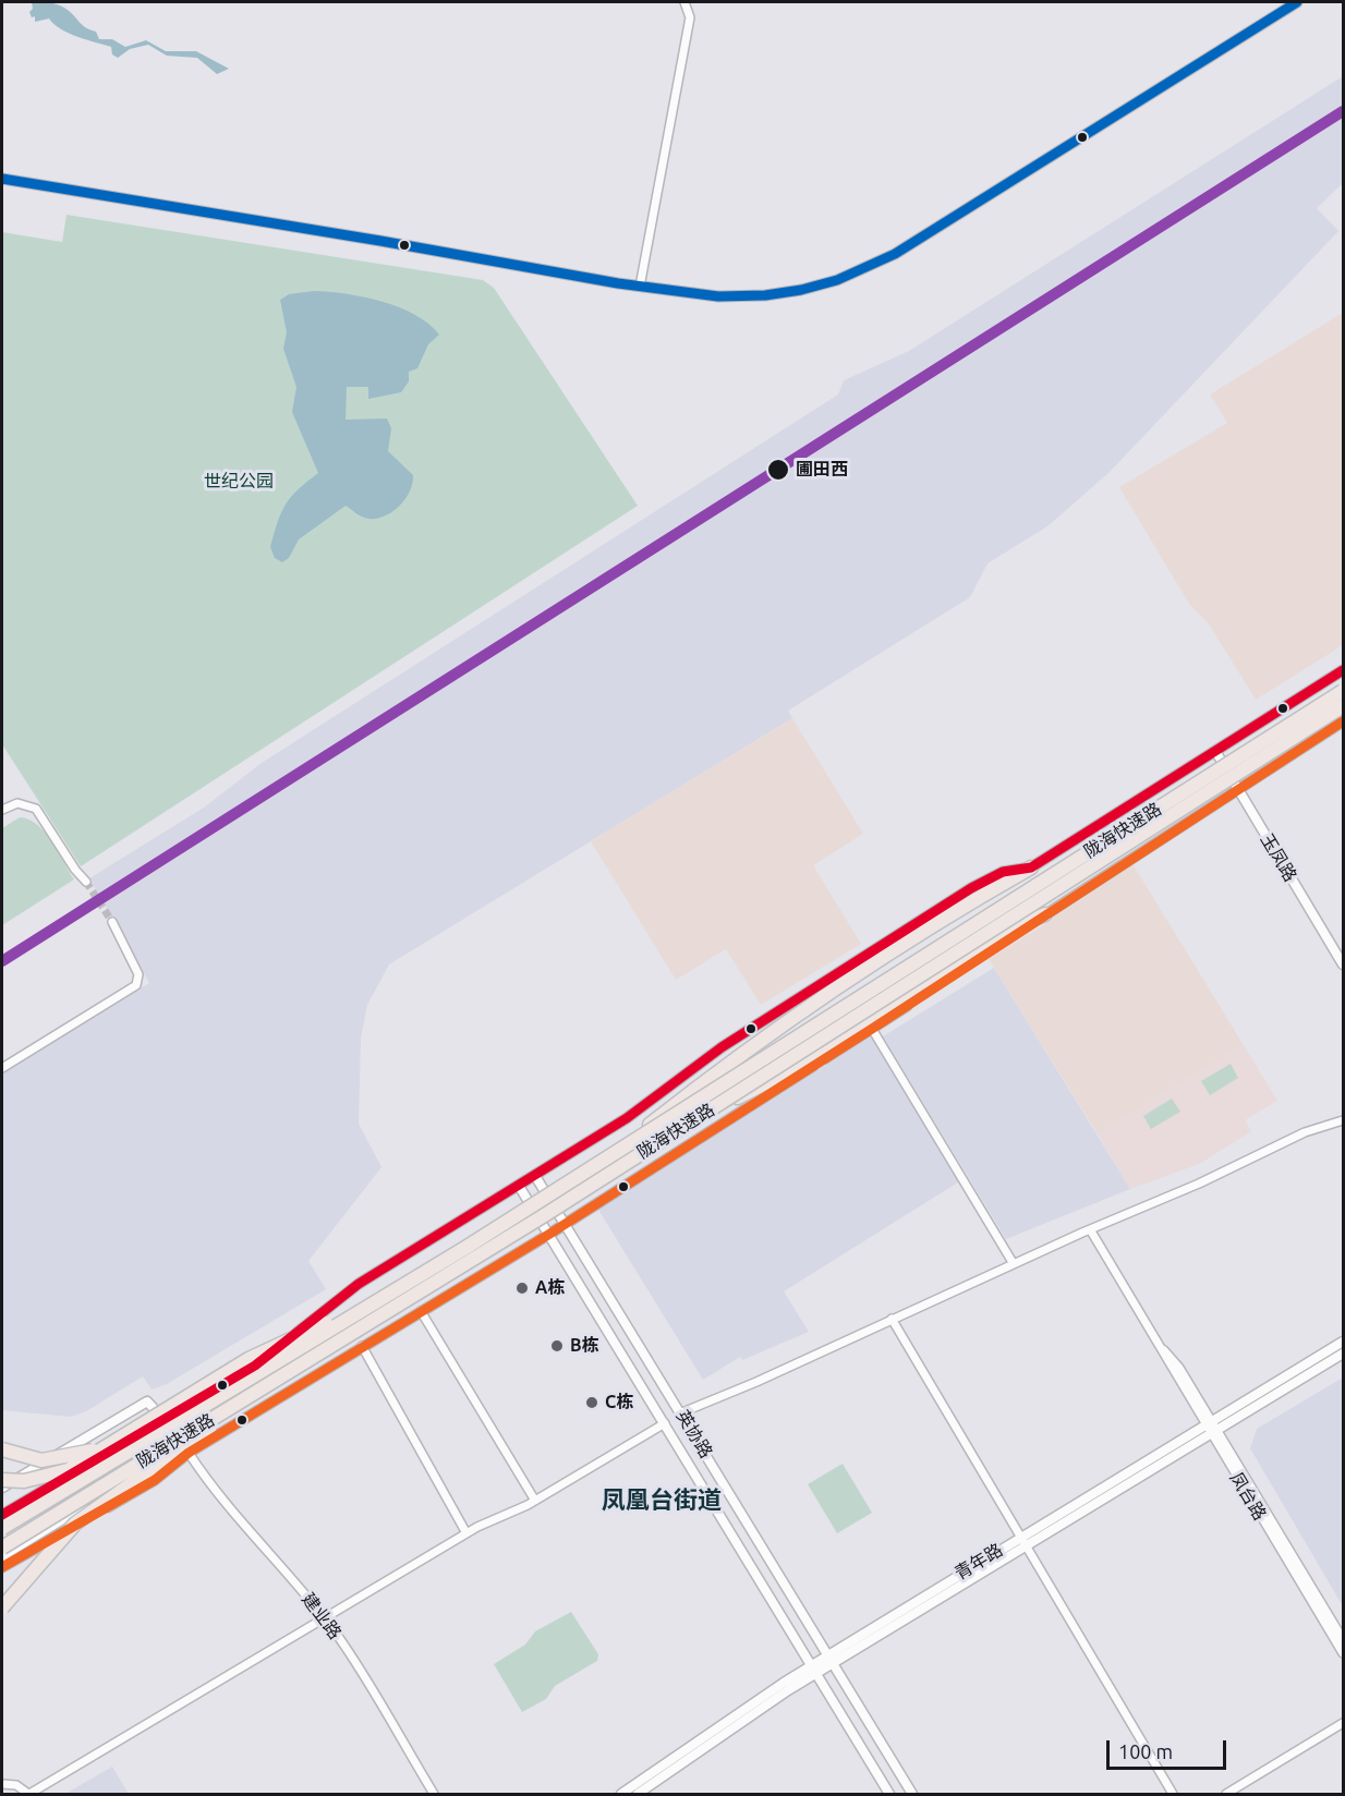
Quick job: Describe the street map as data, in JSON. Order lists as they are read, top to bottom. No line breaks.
{"streets":{"highway":["陇海快速路"],"street":["玉凤路","英协路","凤台路","青年路","建业路"]},"crossings":[["英协路","青年路"],["凤台路","青年路"]],"districts":["凤凰台街道"],"parks":["世纪公园"],"places":["圃田西","A栋","B栋","C栋"],"scale_bar":"100 m"}
